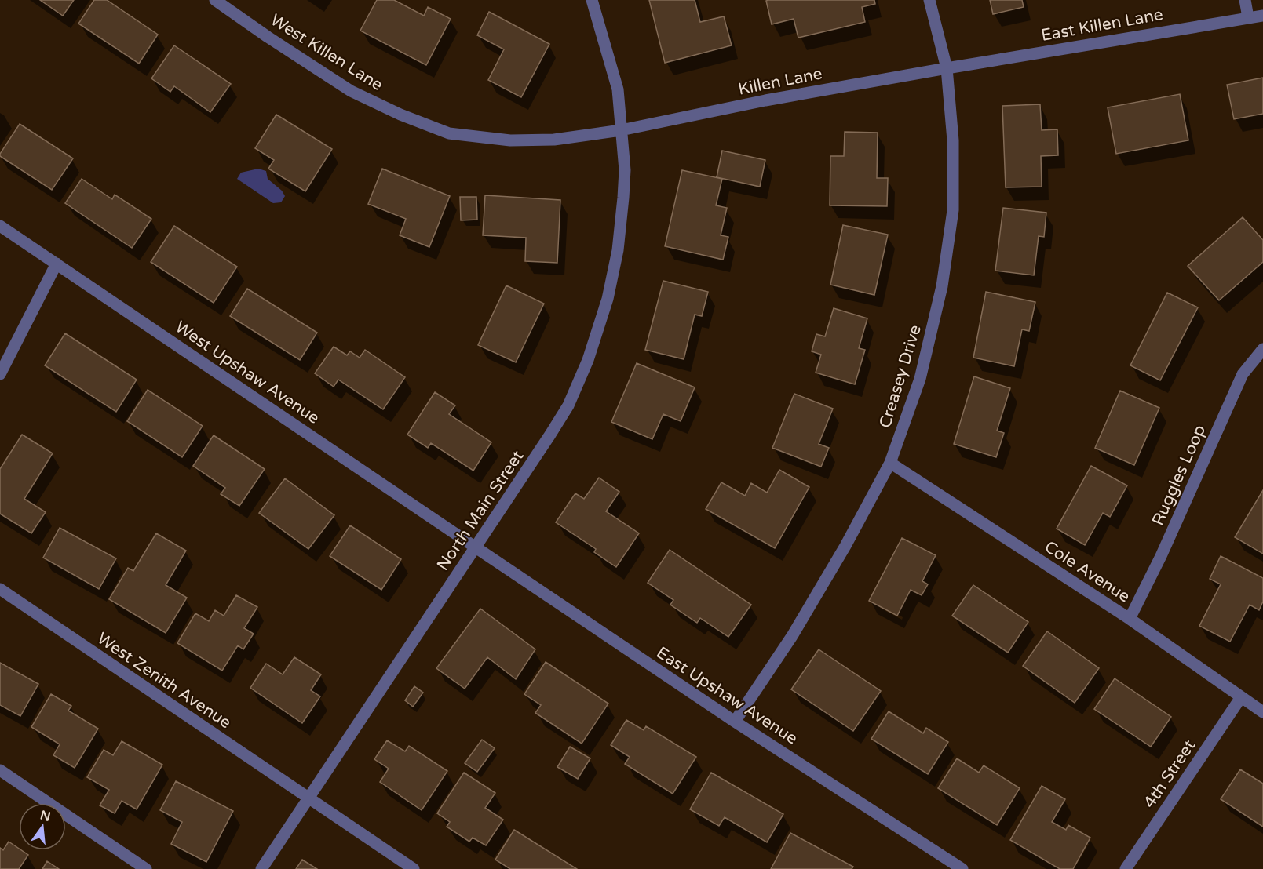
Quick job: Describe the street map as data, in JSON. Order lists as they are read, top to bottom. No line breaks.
{"streets":{"street":["East Killen Lane","West Killen Lane","Killen Lane","West Upshaw Avenue","Creasey Drive","Ruggles Loop","North Main Street","Cole Avenue","West Zenith Avenue","East Upshaw Avenue","4th Street"]},"crossings":[["East Killen Lane","Killen Lane"],["East Killen Lane","Creasey Drive"],["West Killen Lane","Killen Lane"],["West Killen Lane","North Main Street"],["Killen Lane","Creasey Drive"],["Killen Lane","North Main Street"],["West Upshaw Avenue","North Main Street"],["West Upshaw Avenue","East Upshaw Avenue"],["Creasey Drive","Cole Avenue"],["Creasey Drive","East Upshaw Avenue"],["Ruggles Loop","Cole Avenue"],["North Main Street","West Zenith Avenue"],["North Main Street","East Upshaw Avenue"],["Cole Avenue","4th Street"]],"north":"top"}
